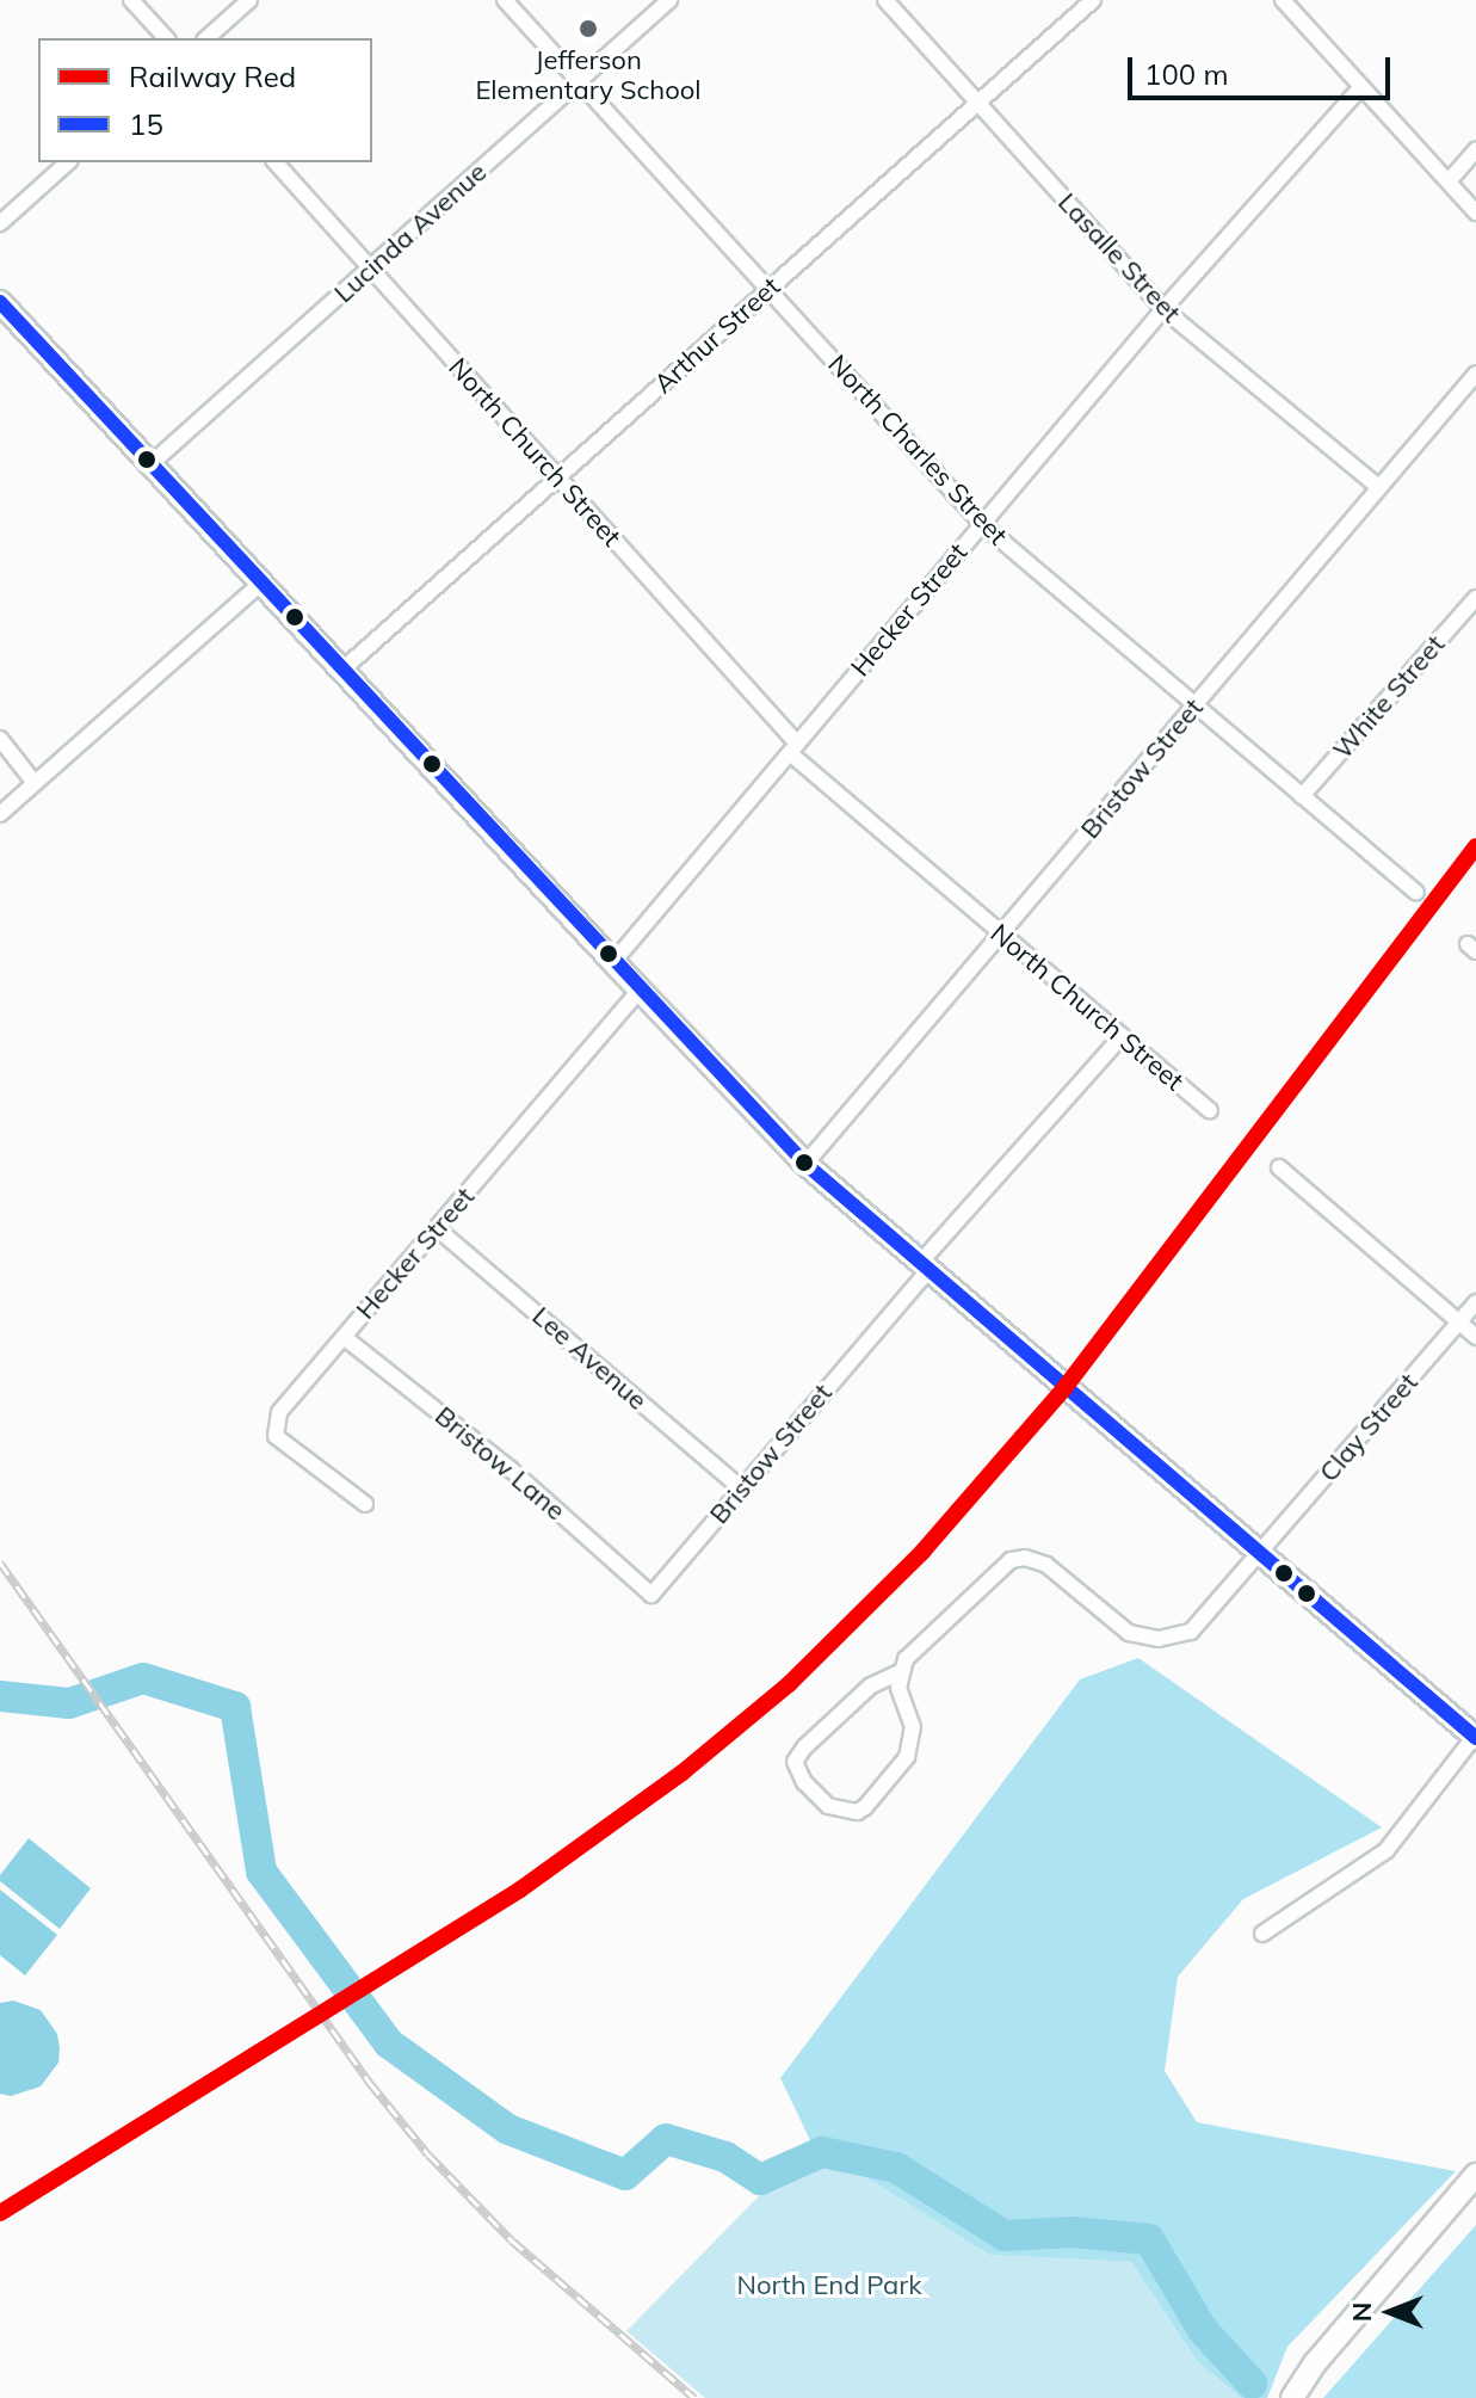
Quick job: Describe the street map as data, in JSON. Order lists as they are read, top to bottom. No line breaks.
{"streets":{"street":["Lucinda Avenue","Lasalle Street","Arthur Street","North Charles Street","North Church Street","Hecker Street","White Street","Bristow Street","Lee Avenue","Clay Street","Bristow Lane"]},"crossings":[["Lucinda Avenue","North Charles Street"],["Lucinda Avenue","North Church Street"],["Lasalle Street","Arthur Street"],["Lasalle Street","Hecker Street"],["Lasalle Street","Bristow Street"],["Arthur Street","North Charles Street"],["Arthur Street","North Church Street"],["North Charles Street","Hecker Street"],["North Charles Street","White Street"],["North Charles Street","Bristow Street"],["North Church Street","Hecker Street"],["North Church Street","Bristow Street"],["Hecker Street","Lee Avenue"],["Hecker Street","Bristow Lane"],["Bristow Street","Lee Avenue"],["Bristow Street","Bristow Lane"]],"parks":["North End Park"],"places":["Jefferson Elementary School"],"lines":["transit line 15","rail line Red"],"legend":["Railway Red","15"],"scale_bar":"100 m","north":"left"}
